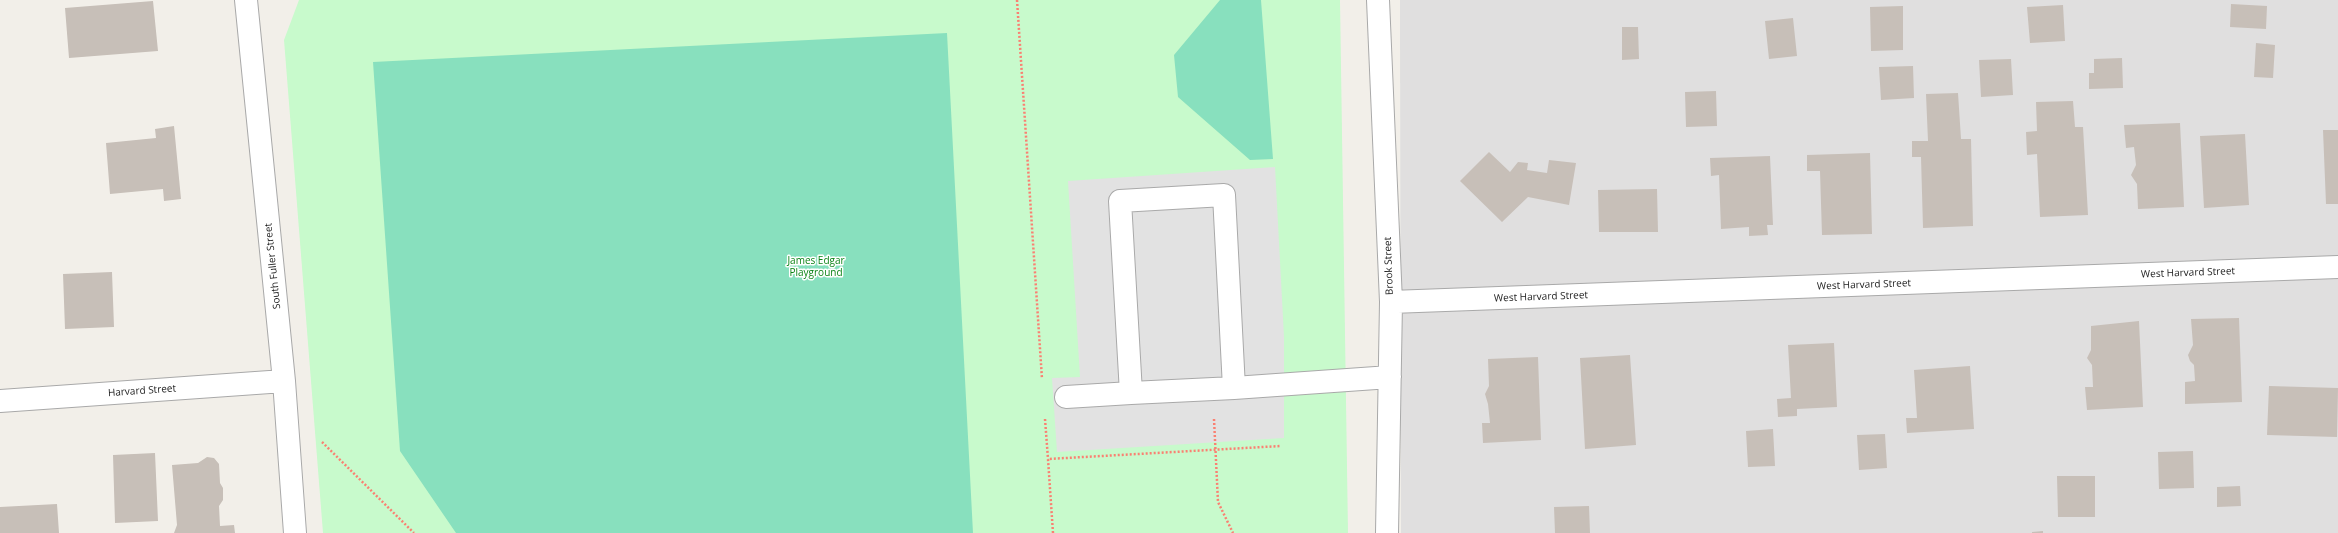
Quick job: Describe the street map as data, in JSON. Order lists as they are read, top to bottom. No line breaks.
{"streets":{"street":["South Fuller Street","Brook Street","West Harvard Street","Harvard Street"]},"crossings":[["South Fuller Street","Harvard Street"],["Brook Street","West Harvard Street"]],"parks":["James Edgar Playground"]}
